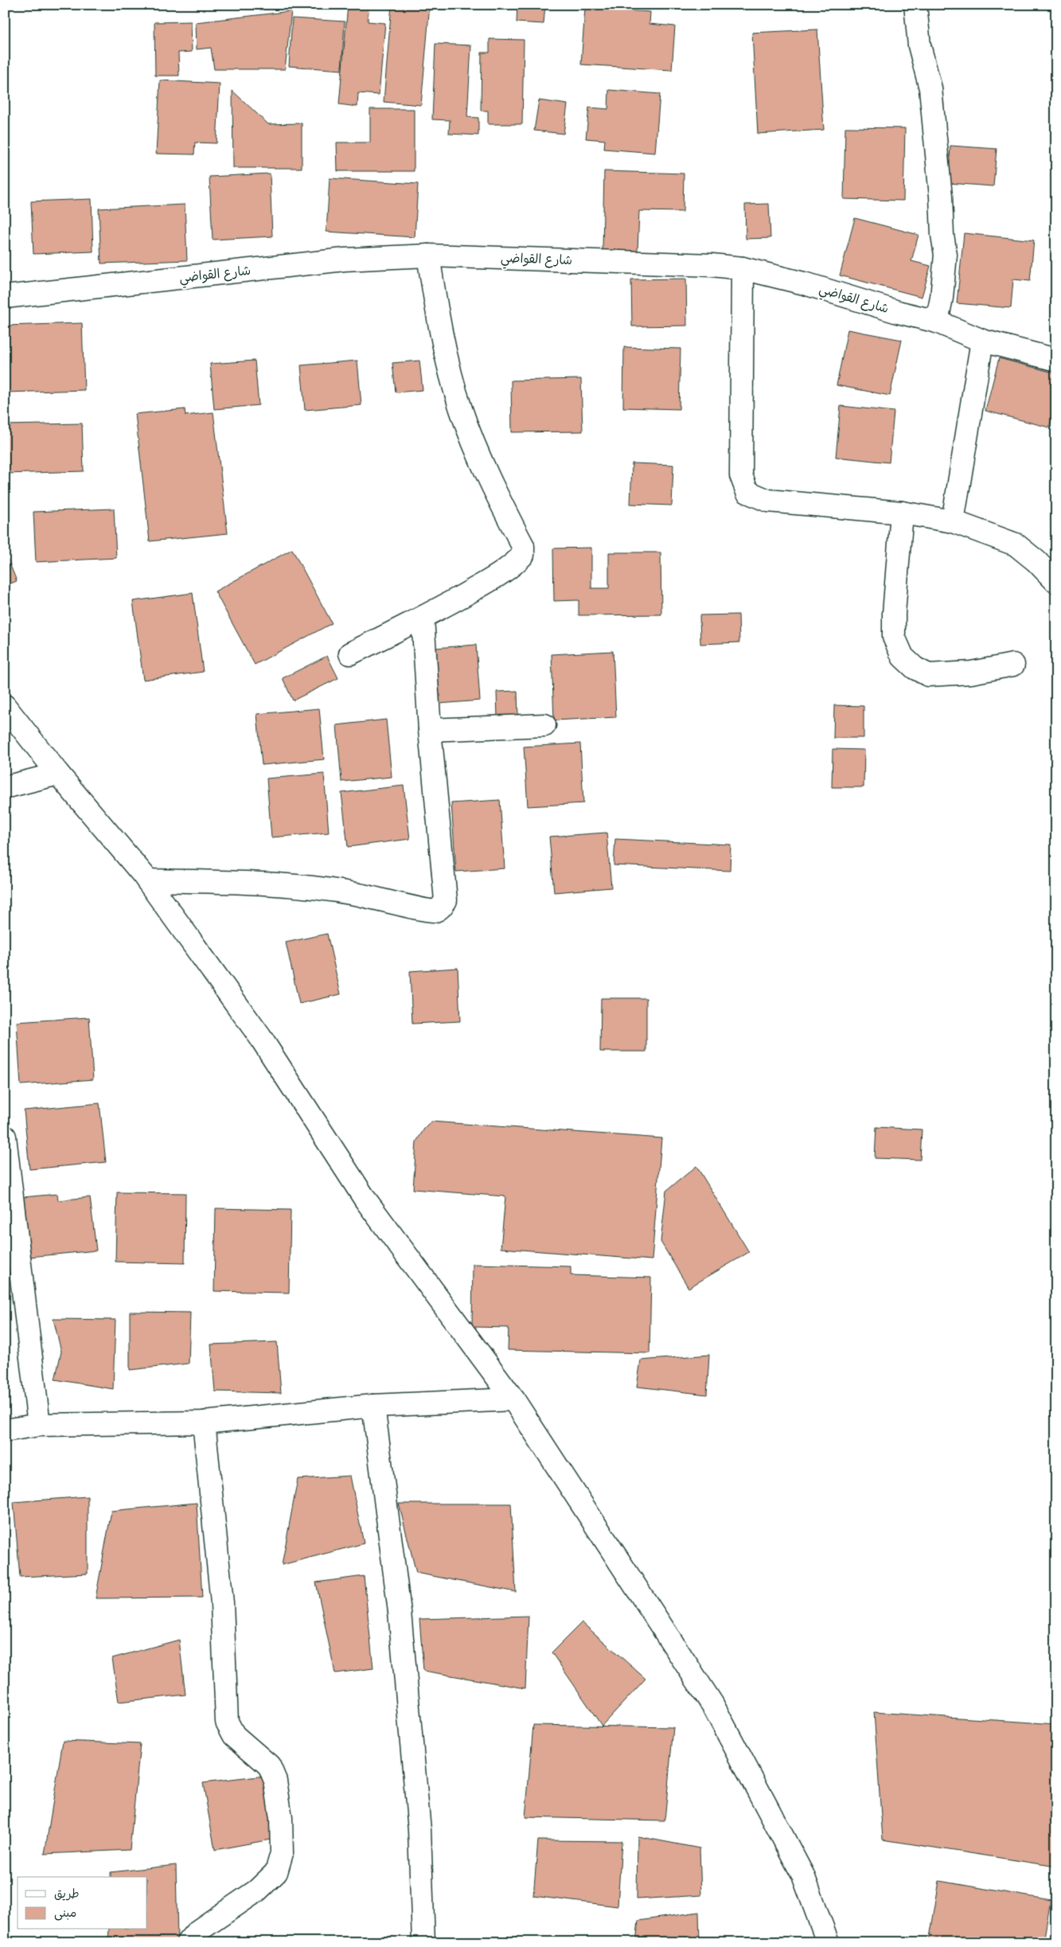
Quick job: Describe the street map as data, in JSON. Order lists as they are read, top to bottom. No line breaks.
{"streets":{"street":["شارع القواضي"]},"legend":["طريق","مبنى"]}
